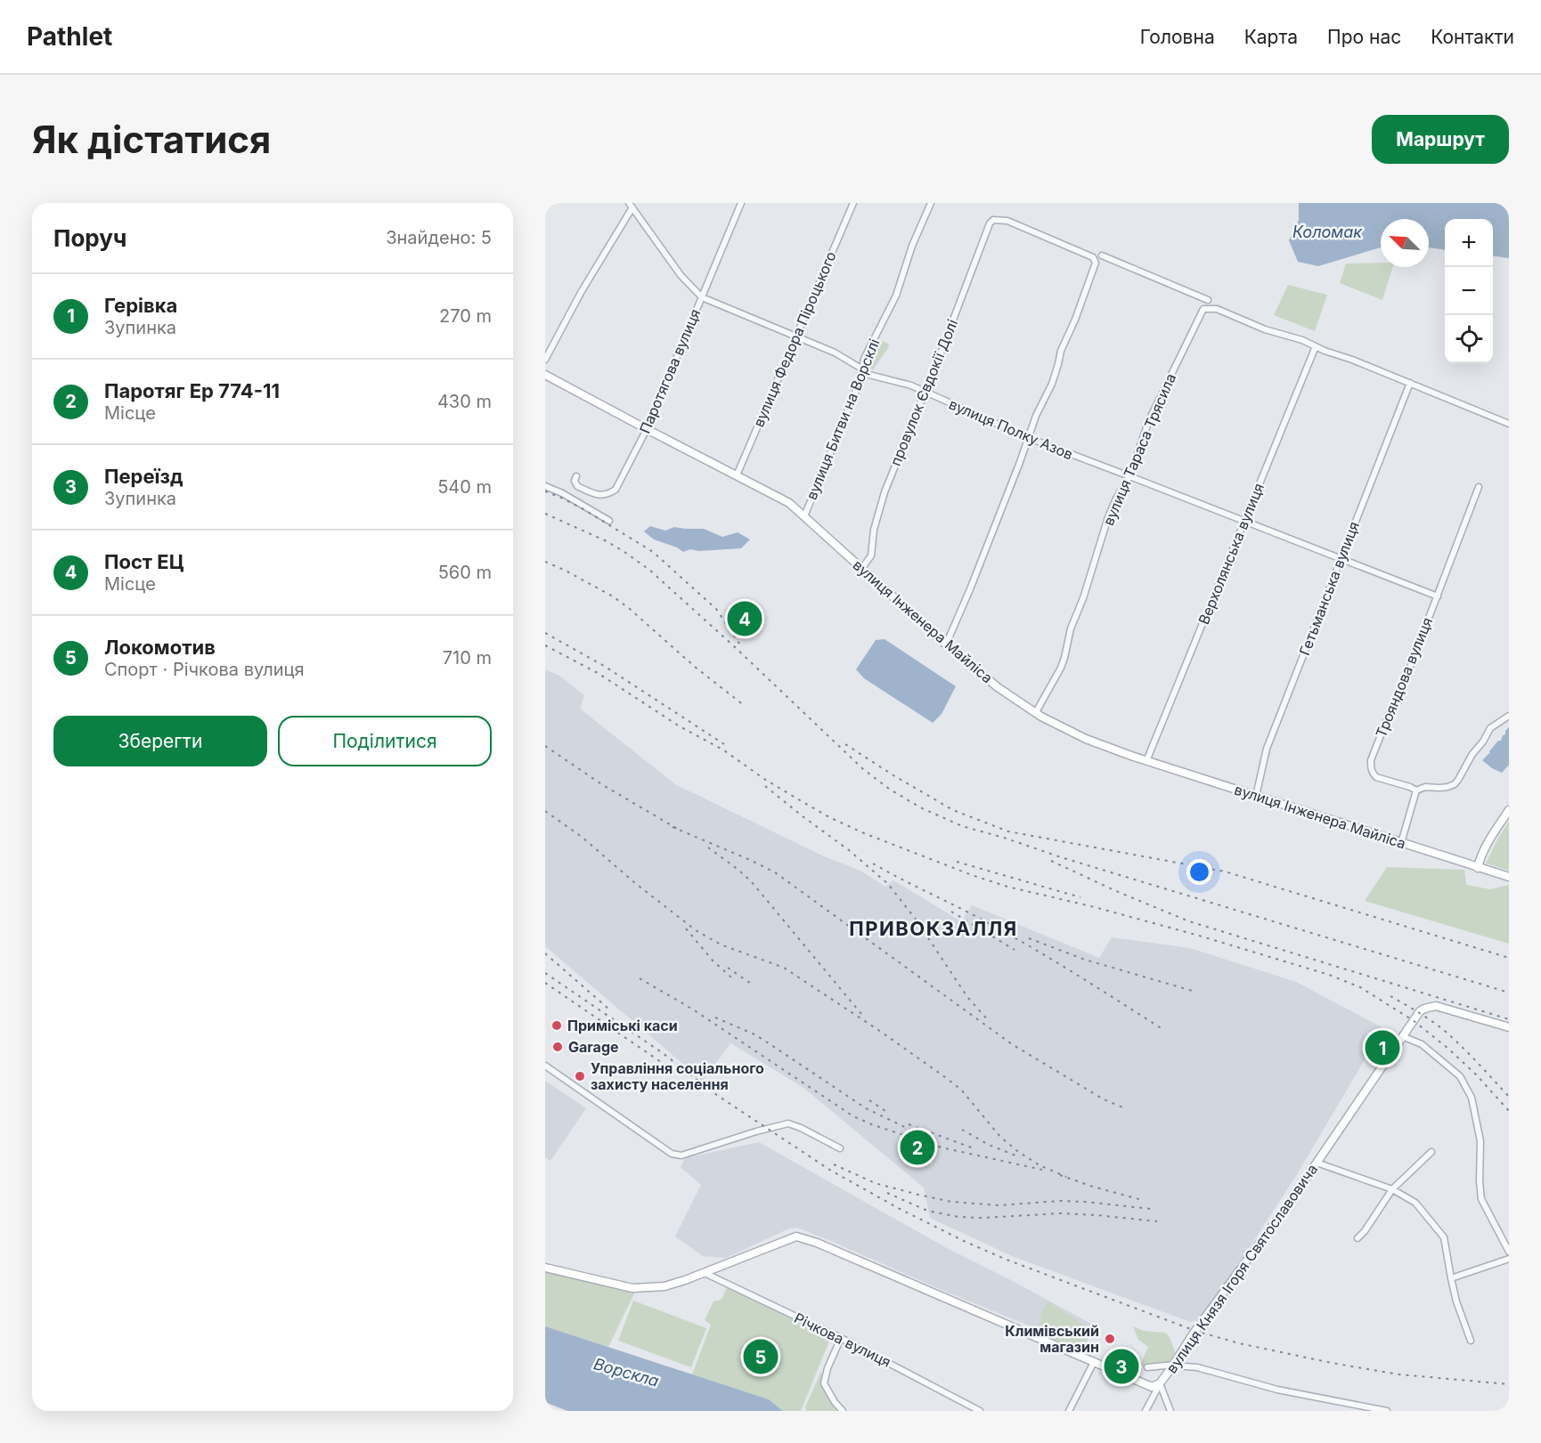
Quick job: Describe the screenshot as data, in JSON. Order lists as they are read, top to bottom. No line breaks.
{"streets":{"street":["вулиця Федора Піроцького","Паротягова вулиця","провулок Євдокії Долі","вулиця Битви на Ворсклі","вулиця Полку Азов","вулиця Тараса Трясила","Верхолянська вулиця","Гетьманська вулиця","вулиця Інженера Майліса","Трояндова вулиця","вулиця Князя Ігоря Святославовича","Річкова вулиця"]},"crossings":[["вулиця Федора Піроцького","вулиця Полку Азов"],["вулиця Федора Піроцького","вулиця Інженера Майліса"],["Паротягова вулиця","вулиця Полку Азов"],["Паротягова вулиця","вулиця Інженера Майліса"],["провулок Євдокії Долі","вулиця Полку Азов"],["провулок Євдокії Долі","вулиця Інженера Майліса"],["вулиця Битви на Ворсклі","вулиця Полку Азов"],["вулиця Битви на Ворсклі","вулиця Інженера Майліса"],["вулиця Полку Азов","вулиця Тараса Трясила"],["вулиця Полку Азов","Верхолянська вулиця"],["вулиця Полку Азов","Гетьманська вулиця"],["вулиця Полку Азов","Трояндова вулиця"],["вулиця Тараса Трясила","Верхолянська вулиця"],["вулиця Тараса Трясила","вулиця Інженера Майліса"],["Верхолянська вулиця","вулиця Інженера Майліса"],["Гетьманська вулиця","вулиця Інженера Майліса"],["вулиця Князя Ігоря Святославовича","Річкова вулиця"]],"districts":["ПРИВОКЗАЛЛЯ"],"water":["Коломак","Ворскла"],"places":["Приміські каси","Garage","Управління соціального захисту населення","Климівський магазин"],"north":"top left","page":{"header":"Pathlet","nav":["Головна","Карта","Про нас","Контакти"],"buttons":["Маршрут",["Зберегти","Поділитися"]],"title":"Як дістатися","heading":["Поруч","Знайдено: 5"],"map_buttons":["+","−"],"list":[{"mark":"1","name":"Герівка","note":"Зупинка","value":"270 m"},{"mark":"2","name":"Паротяг Ер 774-11","note":"Місце","value":"430 m"},{"mark":"3","name":"Переїзд","note":"Зупинка","value":"540 m"},{"mark":"4","name":"Пост ЕЦ","note":"Місце","value":"560 m"},{"mark":"5","name":"Локомотив","note":"Спорт · Річкова вулиця","value":"710 m"}],"pins":["4","1","2","5","3"]}}
